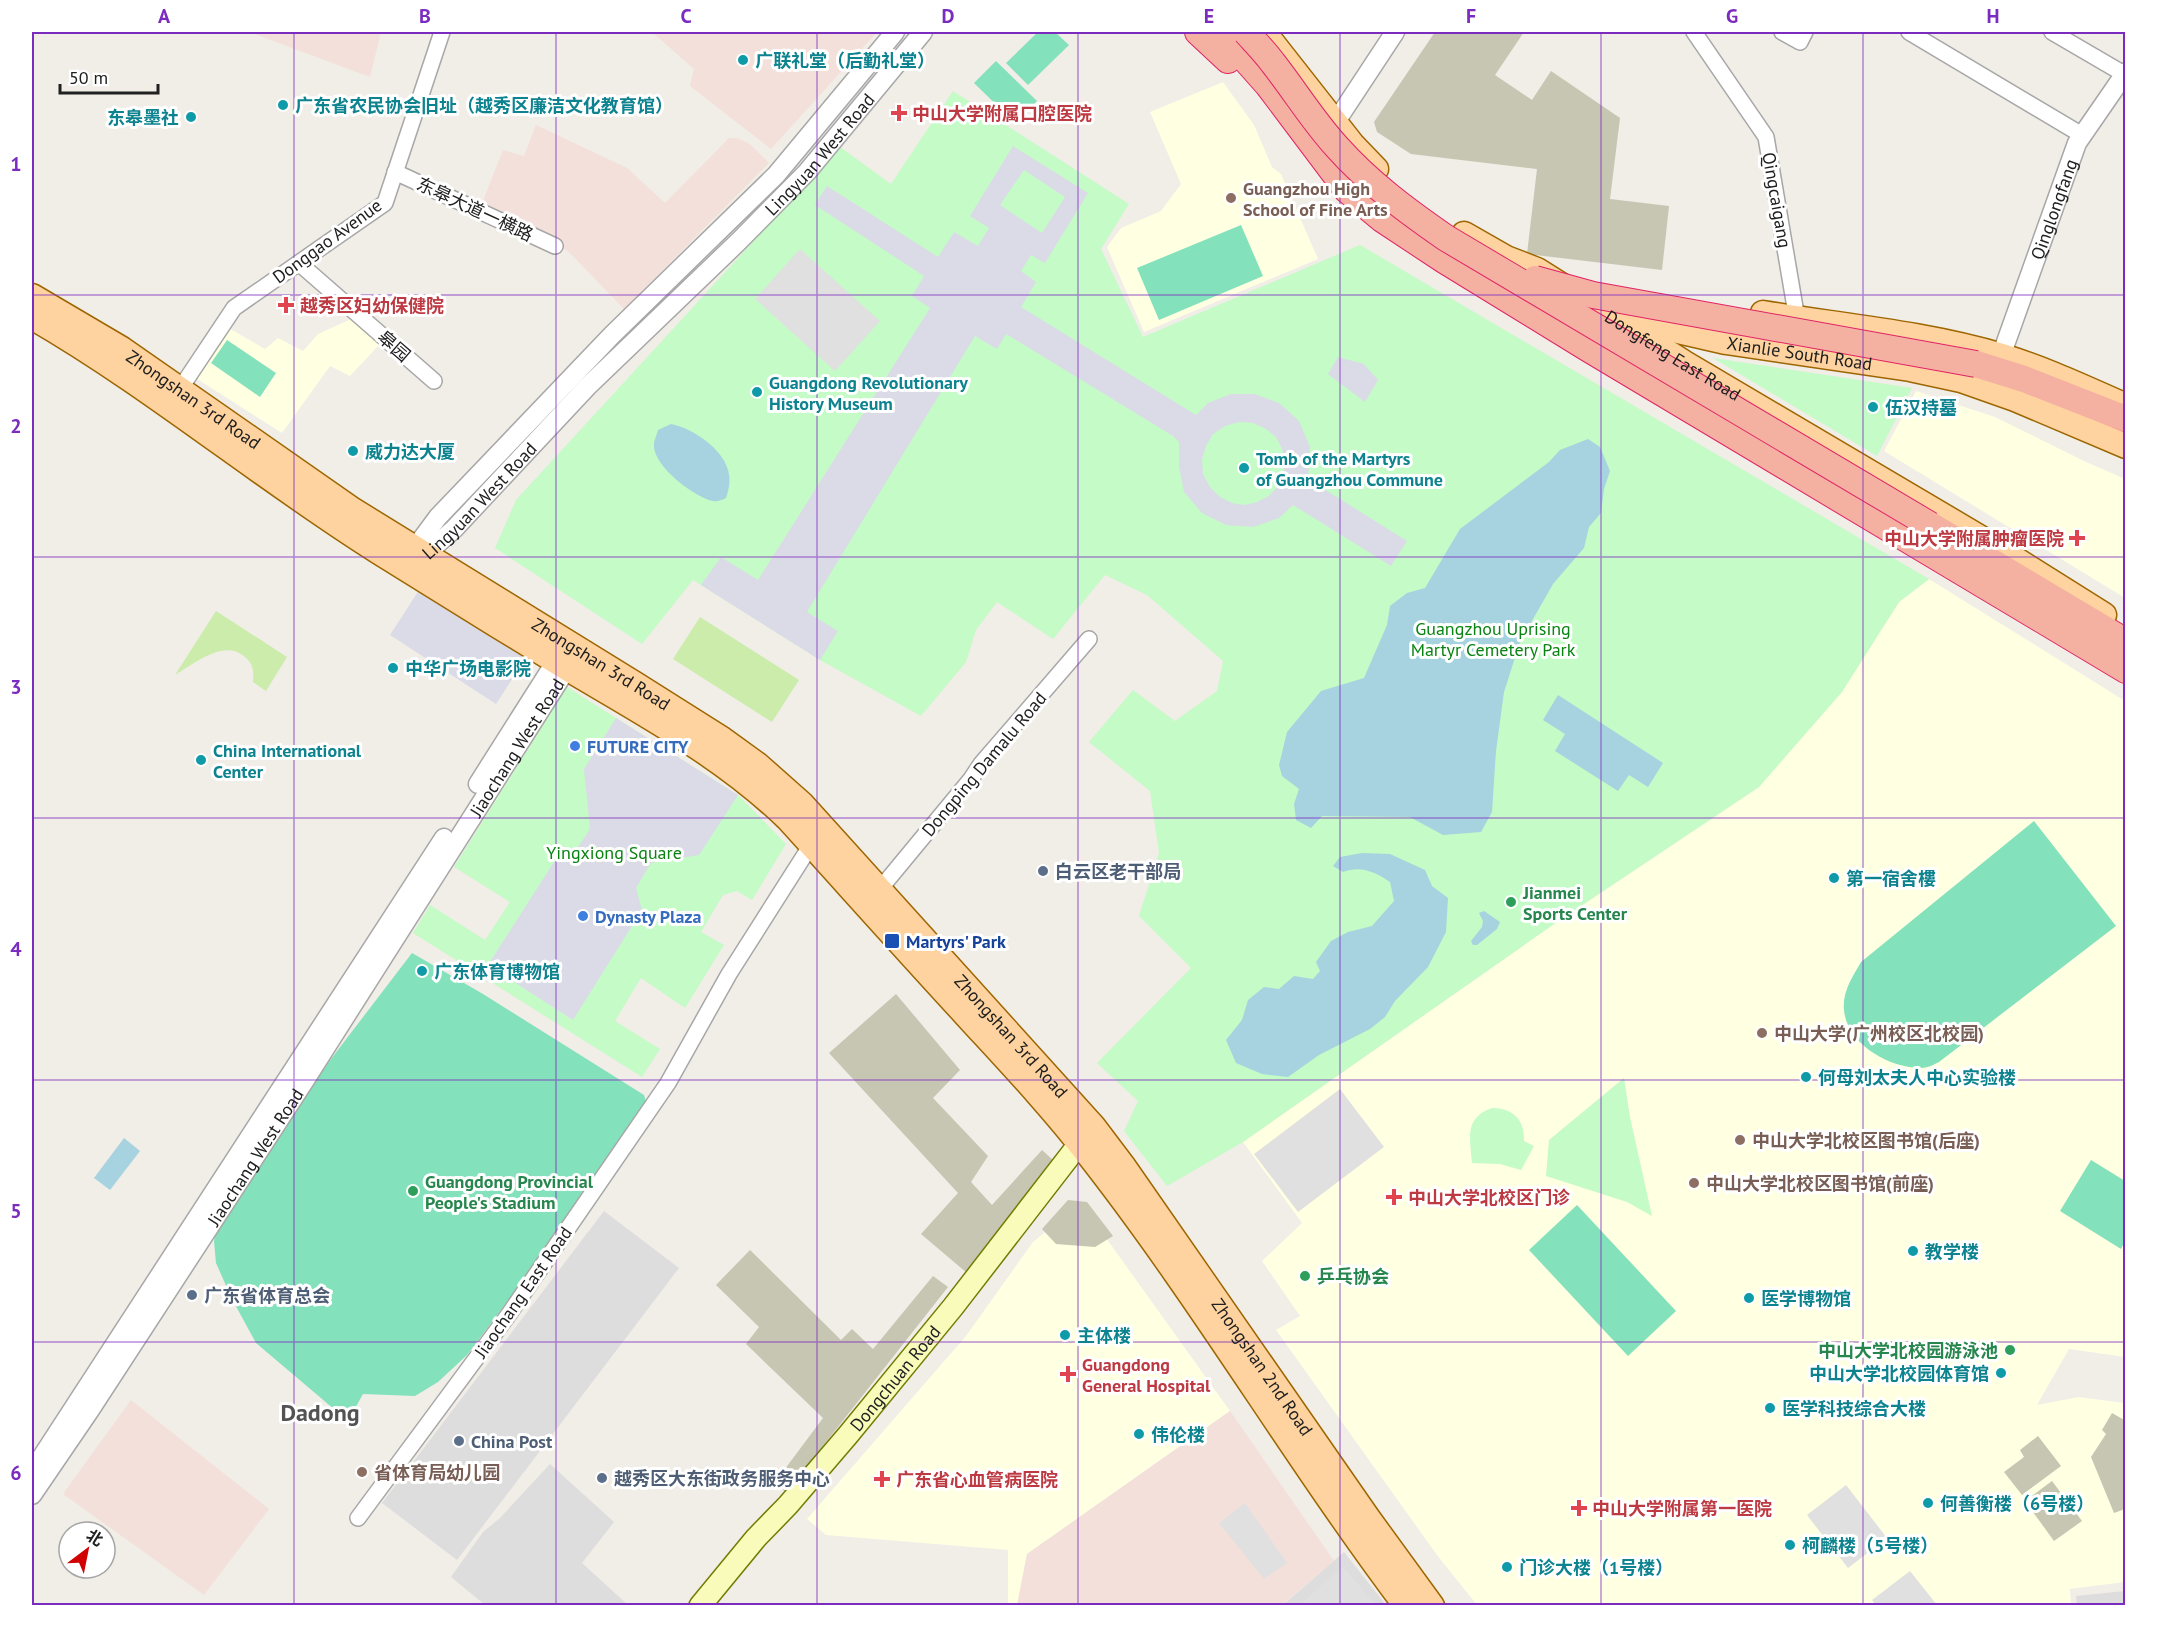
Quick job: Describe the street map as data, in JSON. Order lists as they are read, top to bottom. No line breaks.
{"streets":{"highway":["Dongfeng East Road"],"main road":["Xianlie South Road","Zhongshan 3rd Road","Zhongshan 2nd Road","Dongchuan Road"],"street":["Lingyuan West Road","Qingcaigang","东皋大道一横路","Qinglongfang","Donggao Avenue","皋园","Jiaochang West Road","Dongping Damalu Road","Jiaochang East Road"]},"crossings":[["Lingyuan West Road","Zhongshan 3rd Road"],["Qingcaigang","Xianlie South Road"],["东皋大道一横路","Donggao Avenue"],["Qinglongfang","Xianlie South Road"],["Donggao Avenue","皋园"],["Donggao Avenue","Zhongshan 3rd Road"],["Xianlie South Road","Dongfeng East Road"],["Zhongshan 3rd Road","Jiaochang West Road"],["Zhongshan 3rd Road","Dongping Damalu Road"],["Zhongshan 3rd Road","Jiaochang East Road"],["Zhongshan 3rd Road","Zhongshan 2nd Road"],["Zhongshan 3rd Road","Dongchuan Road"],["Zhongshan 2nd Road","Dongchuan Road"]],"districts":["Dadong"],"parks":["Guangzhou Uprising Martyr Cemetery Park","Yingxiong Square"],"places":{"other":["广联礼堂（后勤礼堂）","广东省农民协会旧址（越秀区廉洁文化教育馆）","东皋墨社","Guangzhou High School of Fine Arts","Guangdong Revolutionary History Museum","伍汉持墓","威力达大厦","Tomb of the Martyrs of Guangzhou Commune","中华广场电影院","FUTURE CITY","China International Center","白云区老干部局","第一宿舍樓","Jianmei Sports Center","Dynasty Plaza","广东体育博物馆","中山大学(广州校区北校园)","何母刘太夫人中心实验楼","中山大学北校区图书馆(后座)","中山大学北校区图书馆(前座)","Guangdong Provincial People's Stadium","教学楼","乒乓协会","广东省体育总会","医学博物馆","主体楼","中山大学北校园游泳池","中山大学北校园体育馆","医学科技综合大楼","伟伦楼","China Post","省体育局幼儿园","越秀区大东街政务服务中心","何善衡楼（6号楼）","柯麟楼（5号楼）","门诊大楼（1号楼）"],"health":["中山大学附属口腔医院","越秀区妇幼保健院","中山大学附属肿瘤医院","中山大学北校区门诊","Guangdong General Hospital","广东省心血管病医院","中山大学附属第一医院"],"transit":["Martyrs' Park"]},"scale_bar":"50 m","north":"top right","grid":{"columns":["A","B","C","D","E","F","G","H"],"rows":["1","2","3","4","5","6"]}}
